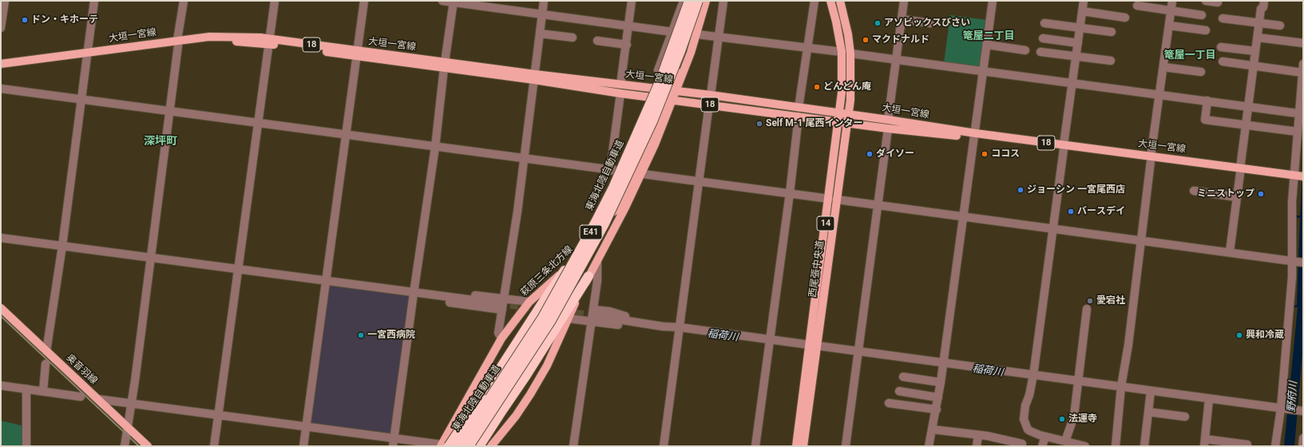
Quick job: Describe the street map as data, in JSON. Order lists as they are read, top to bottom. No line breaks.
{"streets":{"highway":["東海北陸自動車道","E41"],"main road":["大垣一宮線","18","14","西尾張中央道","萩原三条北方線","奥音羽線"]},"crossings":[["大垣一宮線","18"],["大垣一宮線","西尾張中央道"],["大垣一宮線","萩原三条北方線"],["東海北陸自動車道","萩原三条北方線"]],"districts":["篭屋二丁目","篭屋一丁目","深坪町"],"water":["稲荷川","野府川"],"places":["ドン・キホーテ","アソビックスびさい","マクドナルド","どんどん庵","Self M-1 尾西インター","ダイソー","ココス","ジョーシン 一宮尾西店","ミニストップ","バースデイ","愛宕社","一宮西病院","興和冷蔵","法運寺"]}
